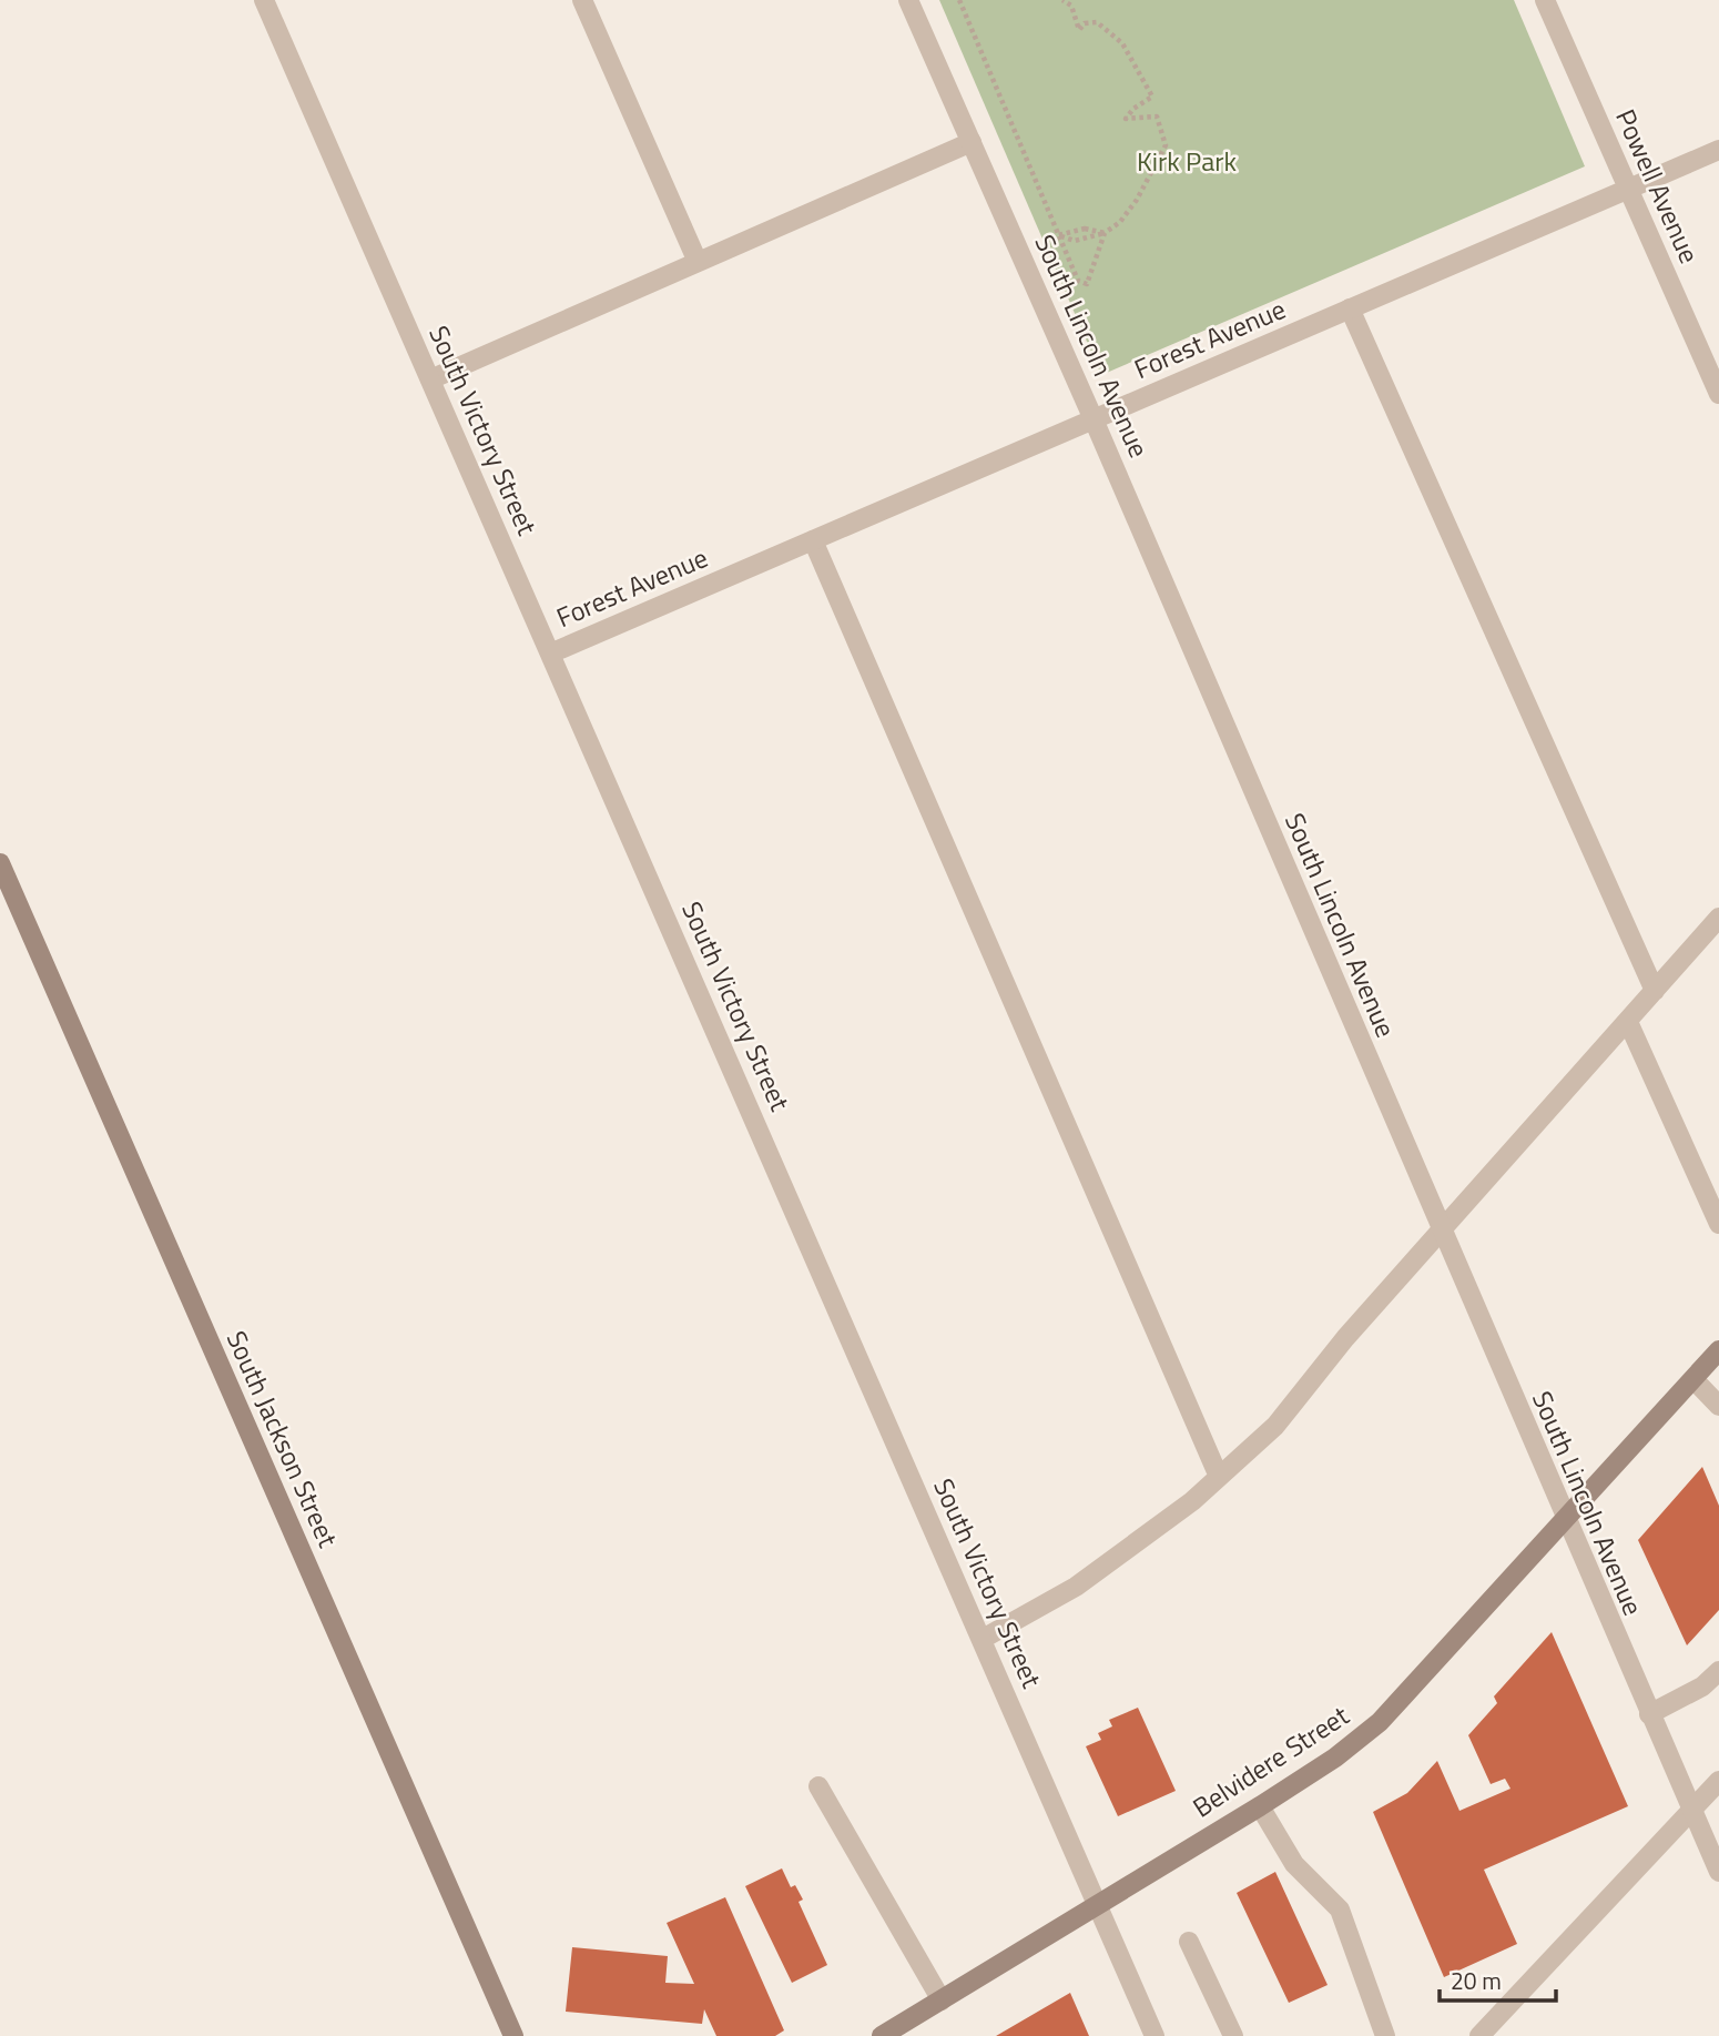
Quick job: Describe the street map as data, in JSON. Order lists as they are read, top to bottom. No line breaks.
{"streets":{"street":["Powell Avenue","Forest Avenue","South Lincoln Avenue","South Victory Street","South Jackson Street","Belvidere Street"]},"crossings":[["Powell Avenue","Forest Avenue"],["Forest Avenue","South Lincoln Avenue"],["Forest Avenue","South Victory Street"],["South Lincoln Avenue","Belvidere Street"],["South Victory Street","Belvidere Street"]],"parks":["Kirk Park"],"scale_bar":"20 m"}
